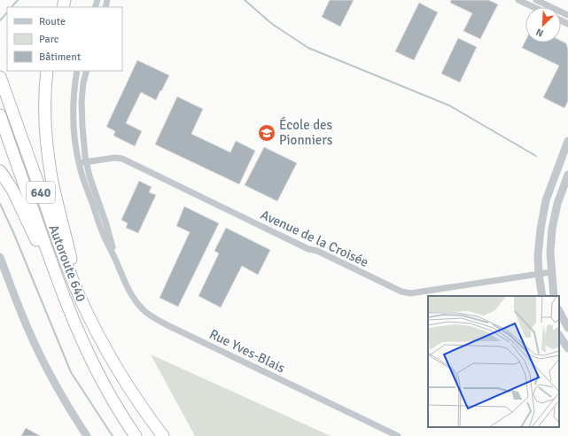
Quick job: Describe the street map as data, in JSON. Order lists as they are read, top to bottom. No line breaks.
{"streets":{"highway":["640","Autoroute 640"],"street":["Avenue de la Croisée","Rue Yves-Blais"]},"crossings":[["Avenue de la Croisée","Rue Yves-Blais"]],"places":{"school or university":["École des Pionniers"]},"legend":["Route","Parc","Bâtiment"],"north":"bottom left"}
